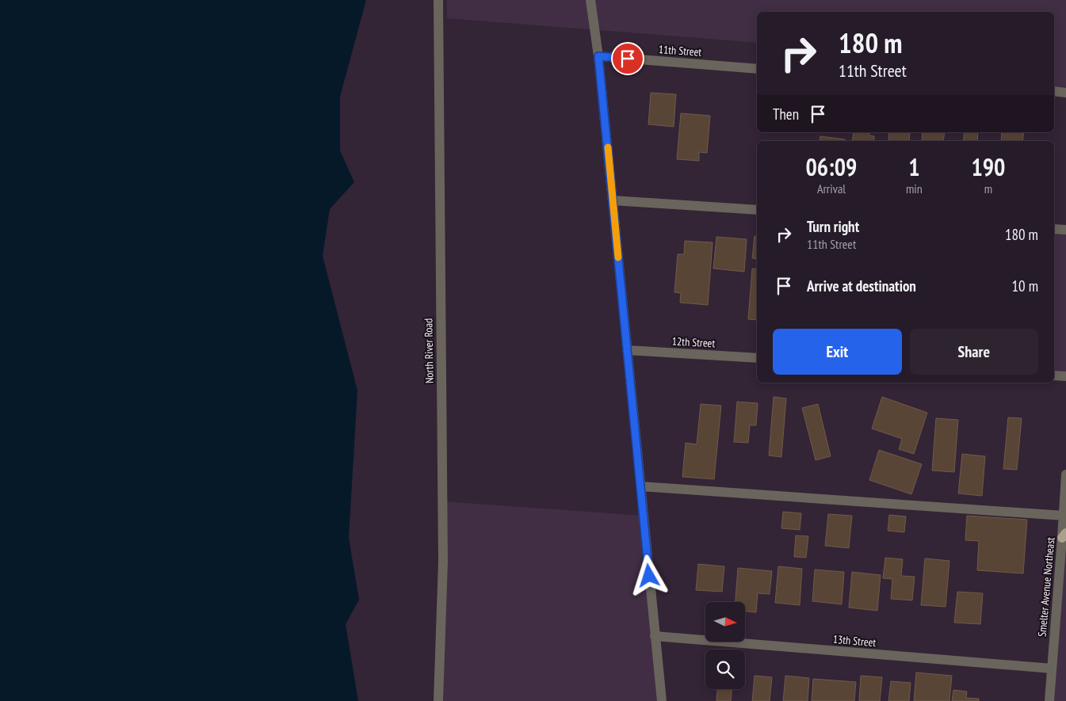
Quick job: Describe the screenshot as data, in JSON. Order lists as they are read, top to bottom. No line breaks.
{"streets":{"street":["11th Street","12th Street","North River Road","Smelter Avenue Northeast","13th Street"]},"crossings":[["Smelter Avenue Northeast","13th Street"]],"north":"right","page":{"turn":["180 m","11th Street"],"then":"Then","eta":["06:09","Arrival","1","min","190","m"],"list":[{"name":"Turn right","note":"11th Street","value":"180 m"},{"name":"Arrive at destination","value":"10 m"}],"buttons":["Exit","Share"]}}
